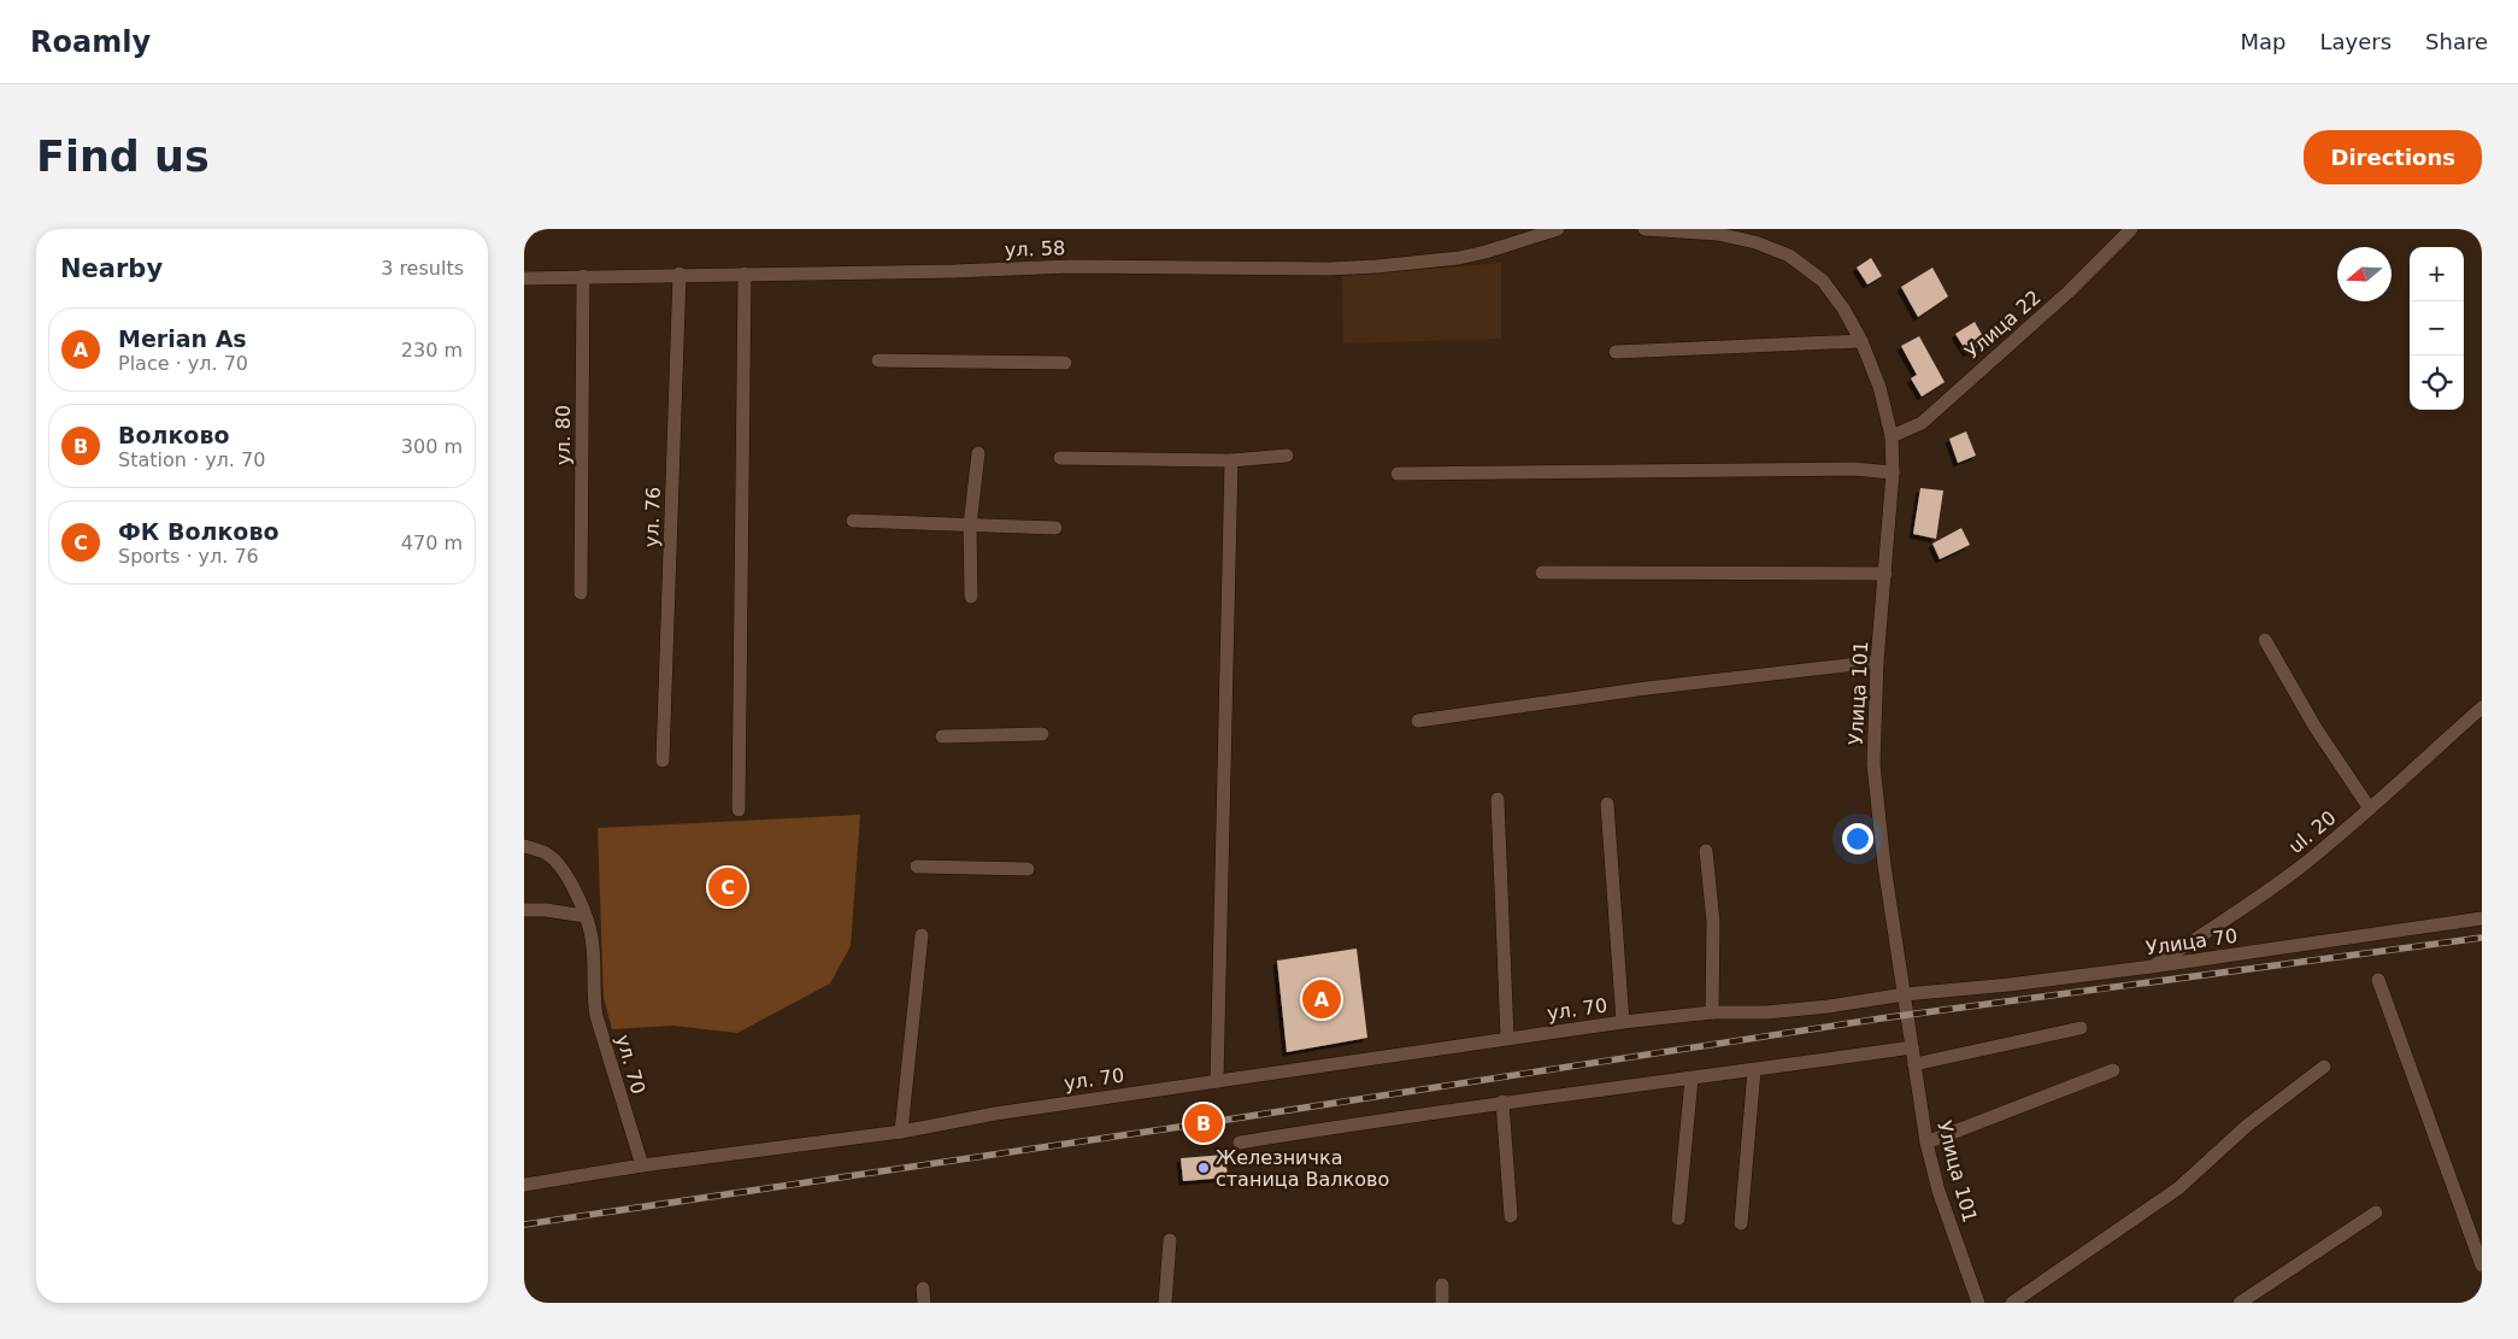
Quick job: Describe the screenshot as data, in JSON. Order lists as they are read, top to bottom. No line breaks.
{"streets":{"street":["ул. 58","Улица 22","ул. 80","ул. 76","Улица 101","ul. 20","Улица 70","ул. 70"]},"crossings":[["ул. 58","ул. 80"],["ул. 58","ул. 76"],["Улица 22","Улица 101"],["Улица 101","Улица 70"],["Улица 101","ул. 70"],["ul. 20","Улица 70"],["Улица 70","ул. 70"]],"places":["Железничка станица Валково"],"north":"left","page":{"header":"Roamly","nav":["Map","Layers","Share"],"buttons":"Directions","title":"Find us","heading":["Nearby","3 results"],"map_buttons":["+","−"],"list":[{"mark":"A","name":"Merian As","note":"Place · ул. 70","value":"230 m"},{"mark":"B","name":"Волково","note":"Station · ул. 70","value":"300 m"},{"mark":"C","name":"ФК Волково","note":"Sports · ул. 76","value":"470 m"}],"pins":["C","A","B"]}}
